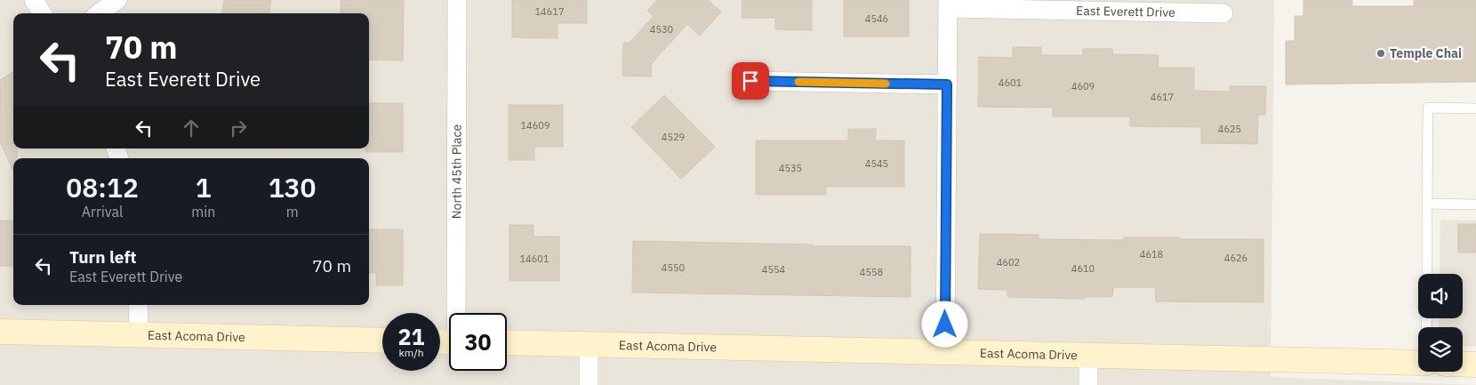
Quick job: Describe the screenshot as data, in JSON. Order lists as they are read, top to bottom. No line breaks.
{"streets":{"street":["East Everett Drive","North 45th Place","East Acoma Drive"]},"places":["Temple Chai"],"house_numbers":["14617","4546","4530","4601","4609","4617","14609","4625","4529","4545","4535","4618","4626","14601","4602","4550","4610","4554","4558"],"page":{"turn":["70 m","East Everett Drive"],"eta":["08:12","Arrival","1","min","130","m"],"list":[{"name":"Turn left","note":"East Everett Drive","value":"70 m"}],"speed":"21 km/h","limit":"30"}}
